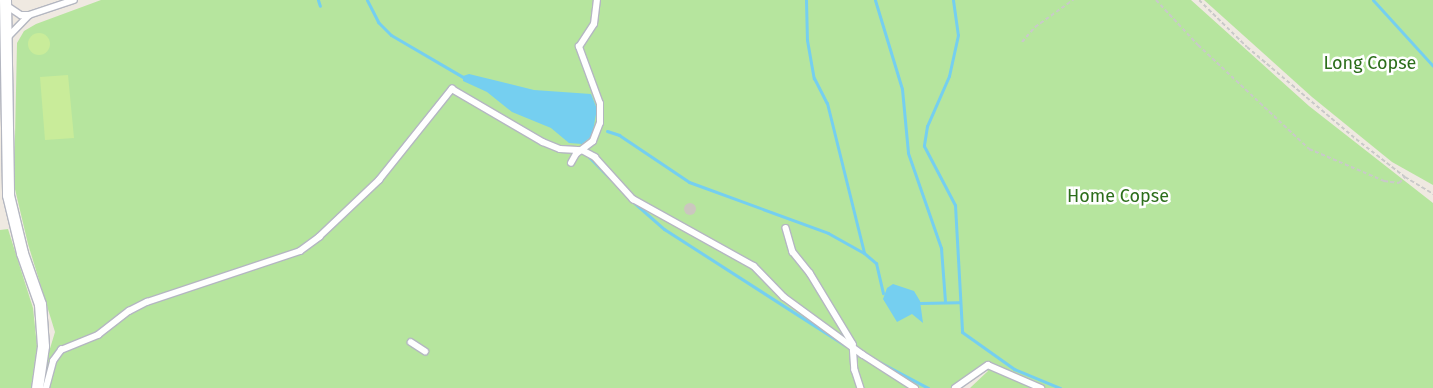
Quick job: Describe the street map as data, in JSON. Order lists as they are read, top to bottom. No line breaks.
{"parks":["Long Copse","Home Copse"]}
